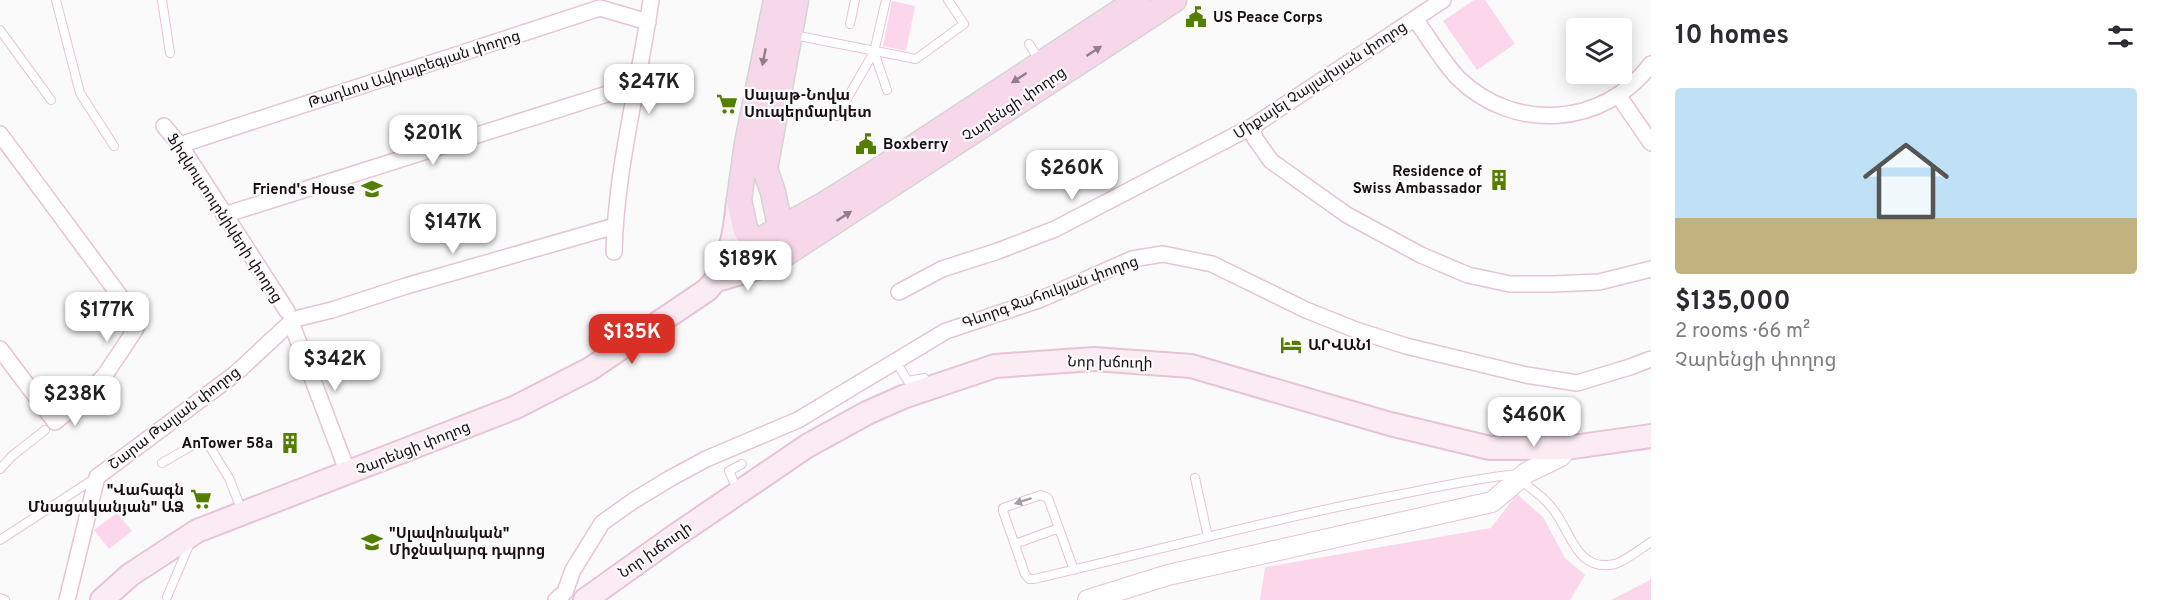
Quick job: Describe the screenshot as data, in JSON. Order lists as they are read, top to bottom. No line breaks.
{"streets":{"main road":["Չարենցի փողոց","Նոր խճուղի"],"street":["Թադևոս Ավդալբեգյան փողոց","Միքայել Չայլախյան փողոց","Ֆիզկուլտուրնիկերի փողոց","Գևորգ Ջահուկյան փողոց","Շարա Թալյան փողոց"]},"crossings":[["Թադևոս Ավդալբեգյան փողոց","Ֆիզկուլտուրնիկերի փողոց"],["Չարենցի փողոց","Ֆիզկուլտուրնիկերի փողոց"],["Ֆիզկուլտուրնիկերի փողոց","Շարա Թալյան փողոց"]],"places":{"public building":["US Peace Corps","Boxberry"],"supermarket":["Սայաթ-Նովա Սուպերմարկետ","\"Վահագն Մնացականյան\" ԱՁ"],"building":["Residence of Swiss Ambassador","AnTower 58a"],"school or university":["Friend's House","\"Սլավոնական\" Միջնակարգ դպրոց"],"hotel":["ԱՐՎԱՆ1"]},"page":{"heading":"10 homes","price":["$247K","$201K","$260K","$147K","$189K","$177K","$135K","$342K","$238K","$460K"],"list":[{"name":"$135,000","note":"2 rooms · 66 m² · Չարենցի փողոց"}]}}
